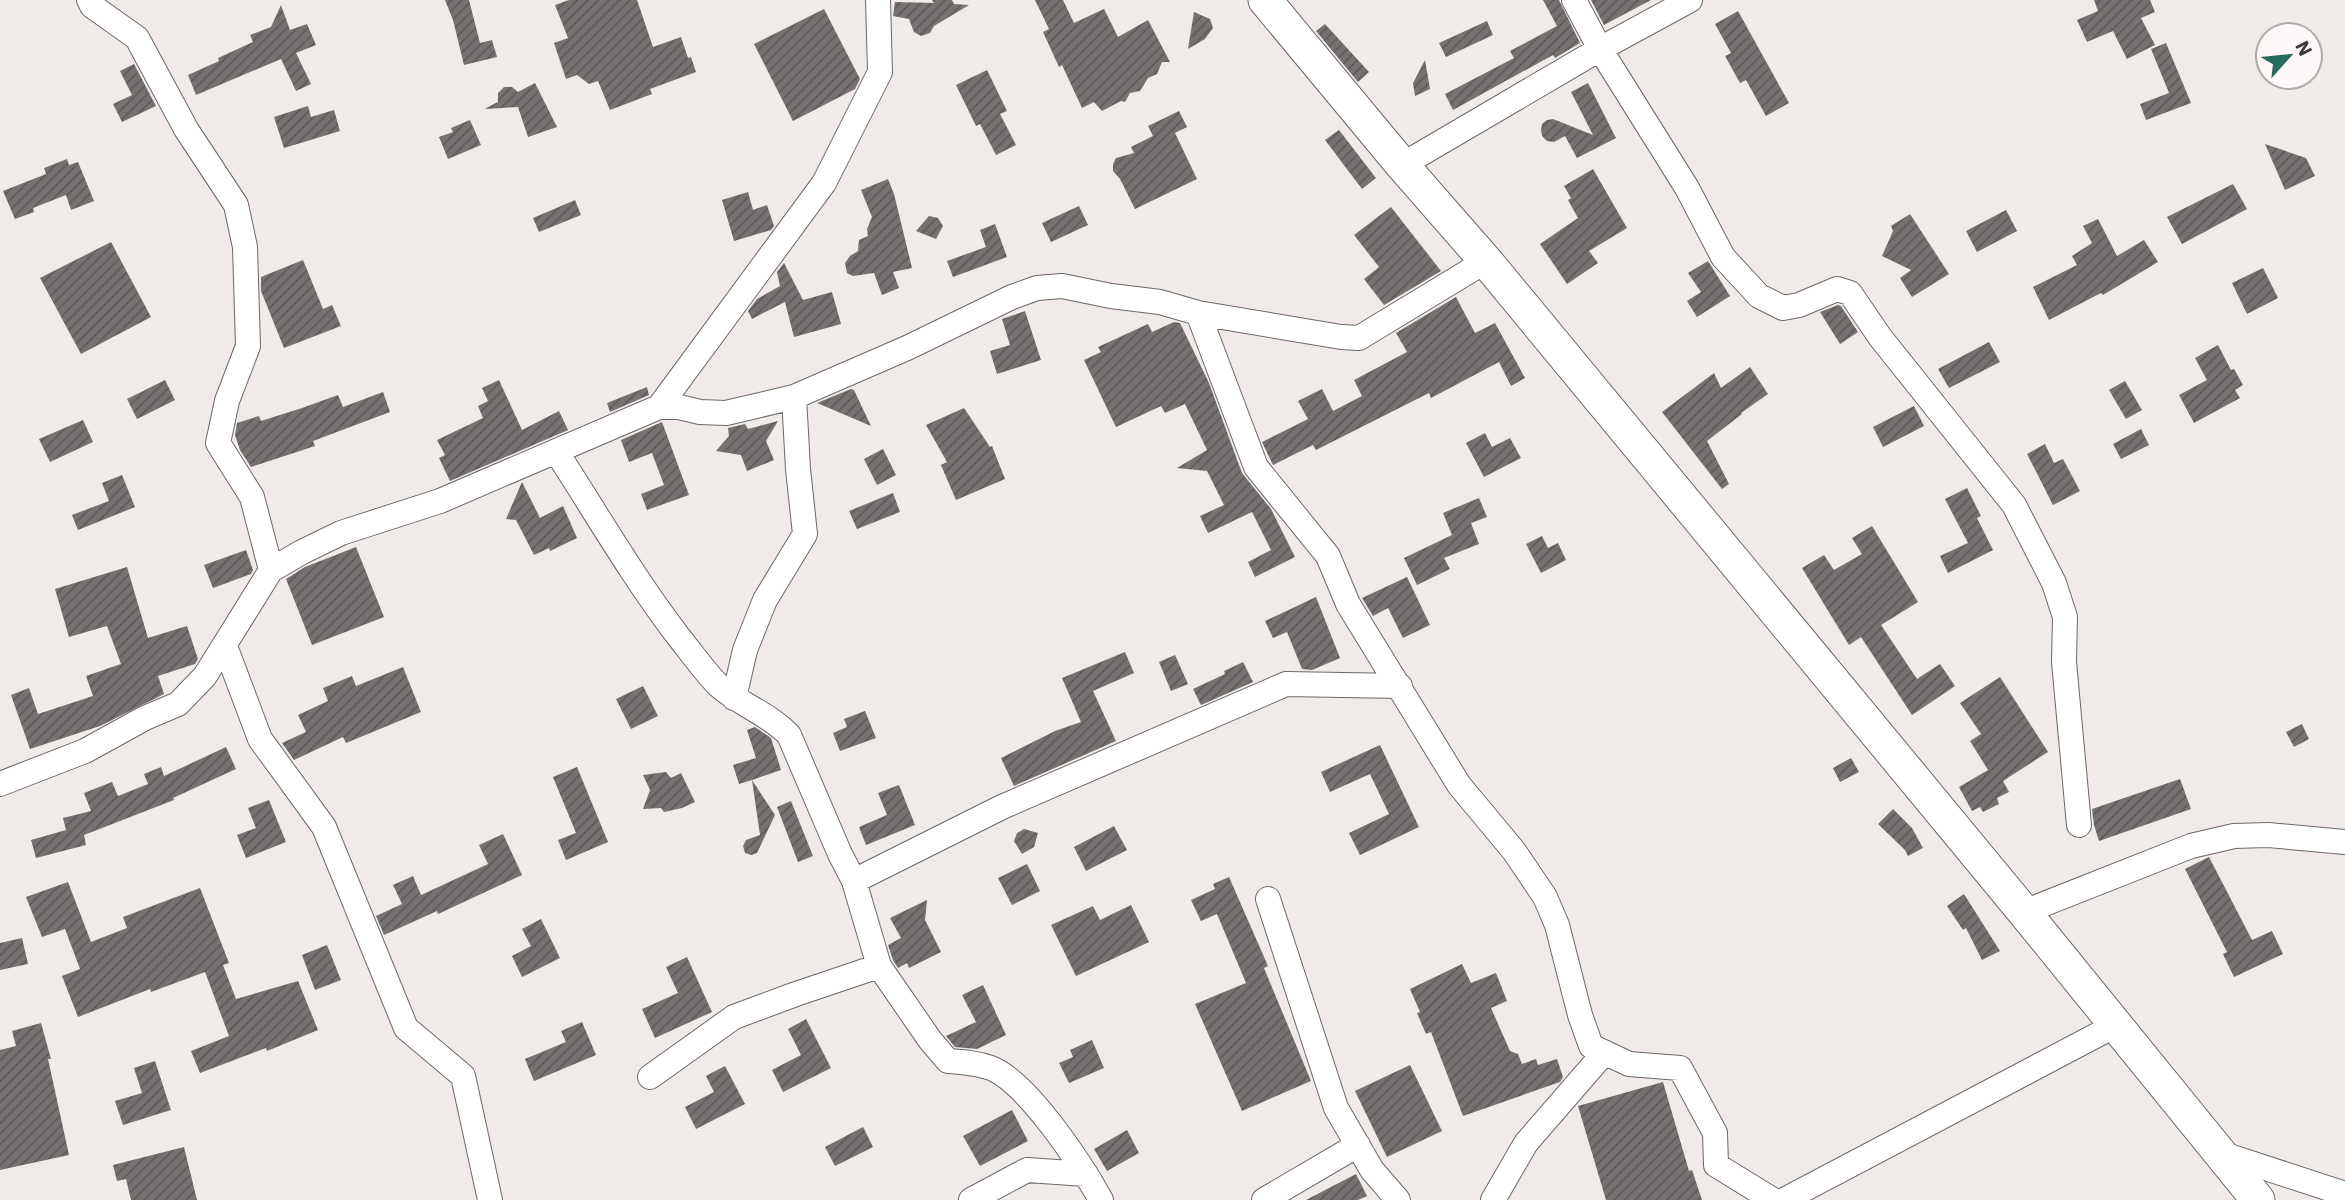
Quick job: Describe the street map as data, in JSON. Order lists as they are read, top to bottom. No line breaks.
{"north":"top right"}
